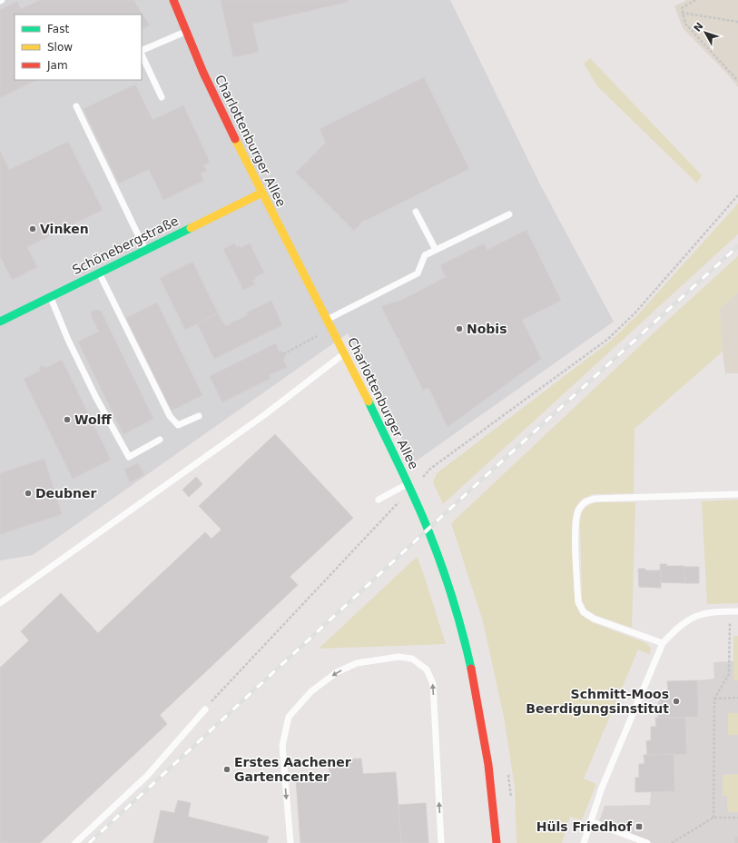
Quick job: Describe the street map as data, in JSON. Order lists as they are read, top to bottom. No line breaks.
{"streets":{"street":["Charlottenburger Allee","Schönebergstraße"]},"crossings":[["Charlottenburger Allee","Schönebergstraße"]],"places":{"other":["Vinken","Nobis","Wolff","Deubner","Schmitt-Moos Beerdigungsinstitut","Erstes Aachener Gartencenter"],"transit":["Hüls Friedhof"]},"legend":["Fast","Slow","Jam"],"north":"top left"}
